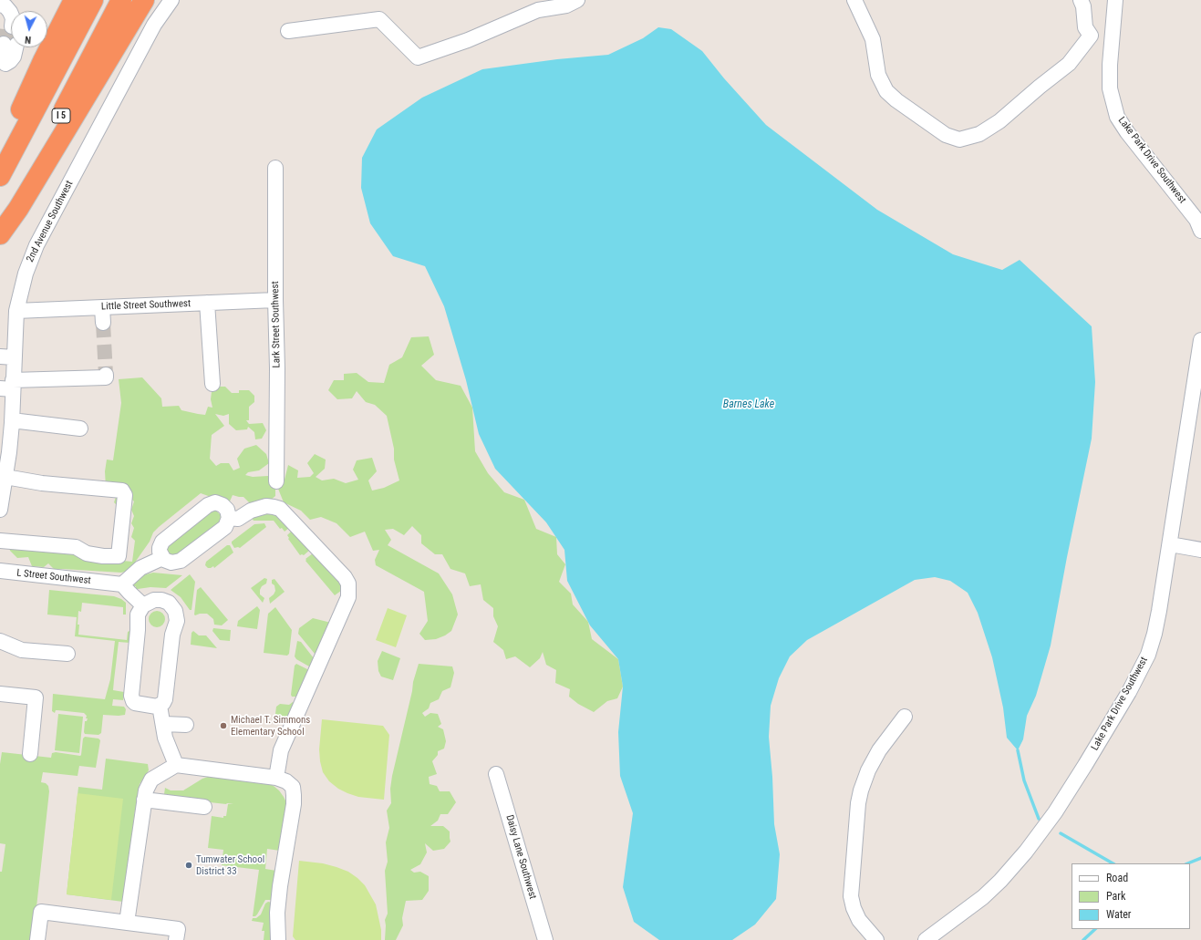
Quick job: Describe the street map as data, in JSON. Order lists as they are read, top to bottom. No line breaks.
{"streets":{"highway":["I 5"],"street":["Lake Park Drive Southwest","2nd Avenue Southwest","Little Street Southwest","Lark Street Southwest","L Street Southwest","Daisy Lane Southwest"]},"crossings":[["2nd Avenue Southwest","Little Street Southwest"],["Little Street Southwest","Lark Street Southwest"]],"water":["Barnes Lake"],"places":["Michael T. Simmons Elementary School","Tumwater School District 33"],"legend":["Road","Park","Water"],"north":"bottom"}
